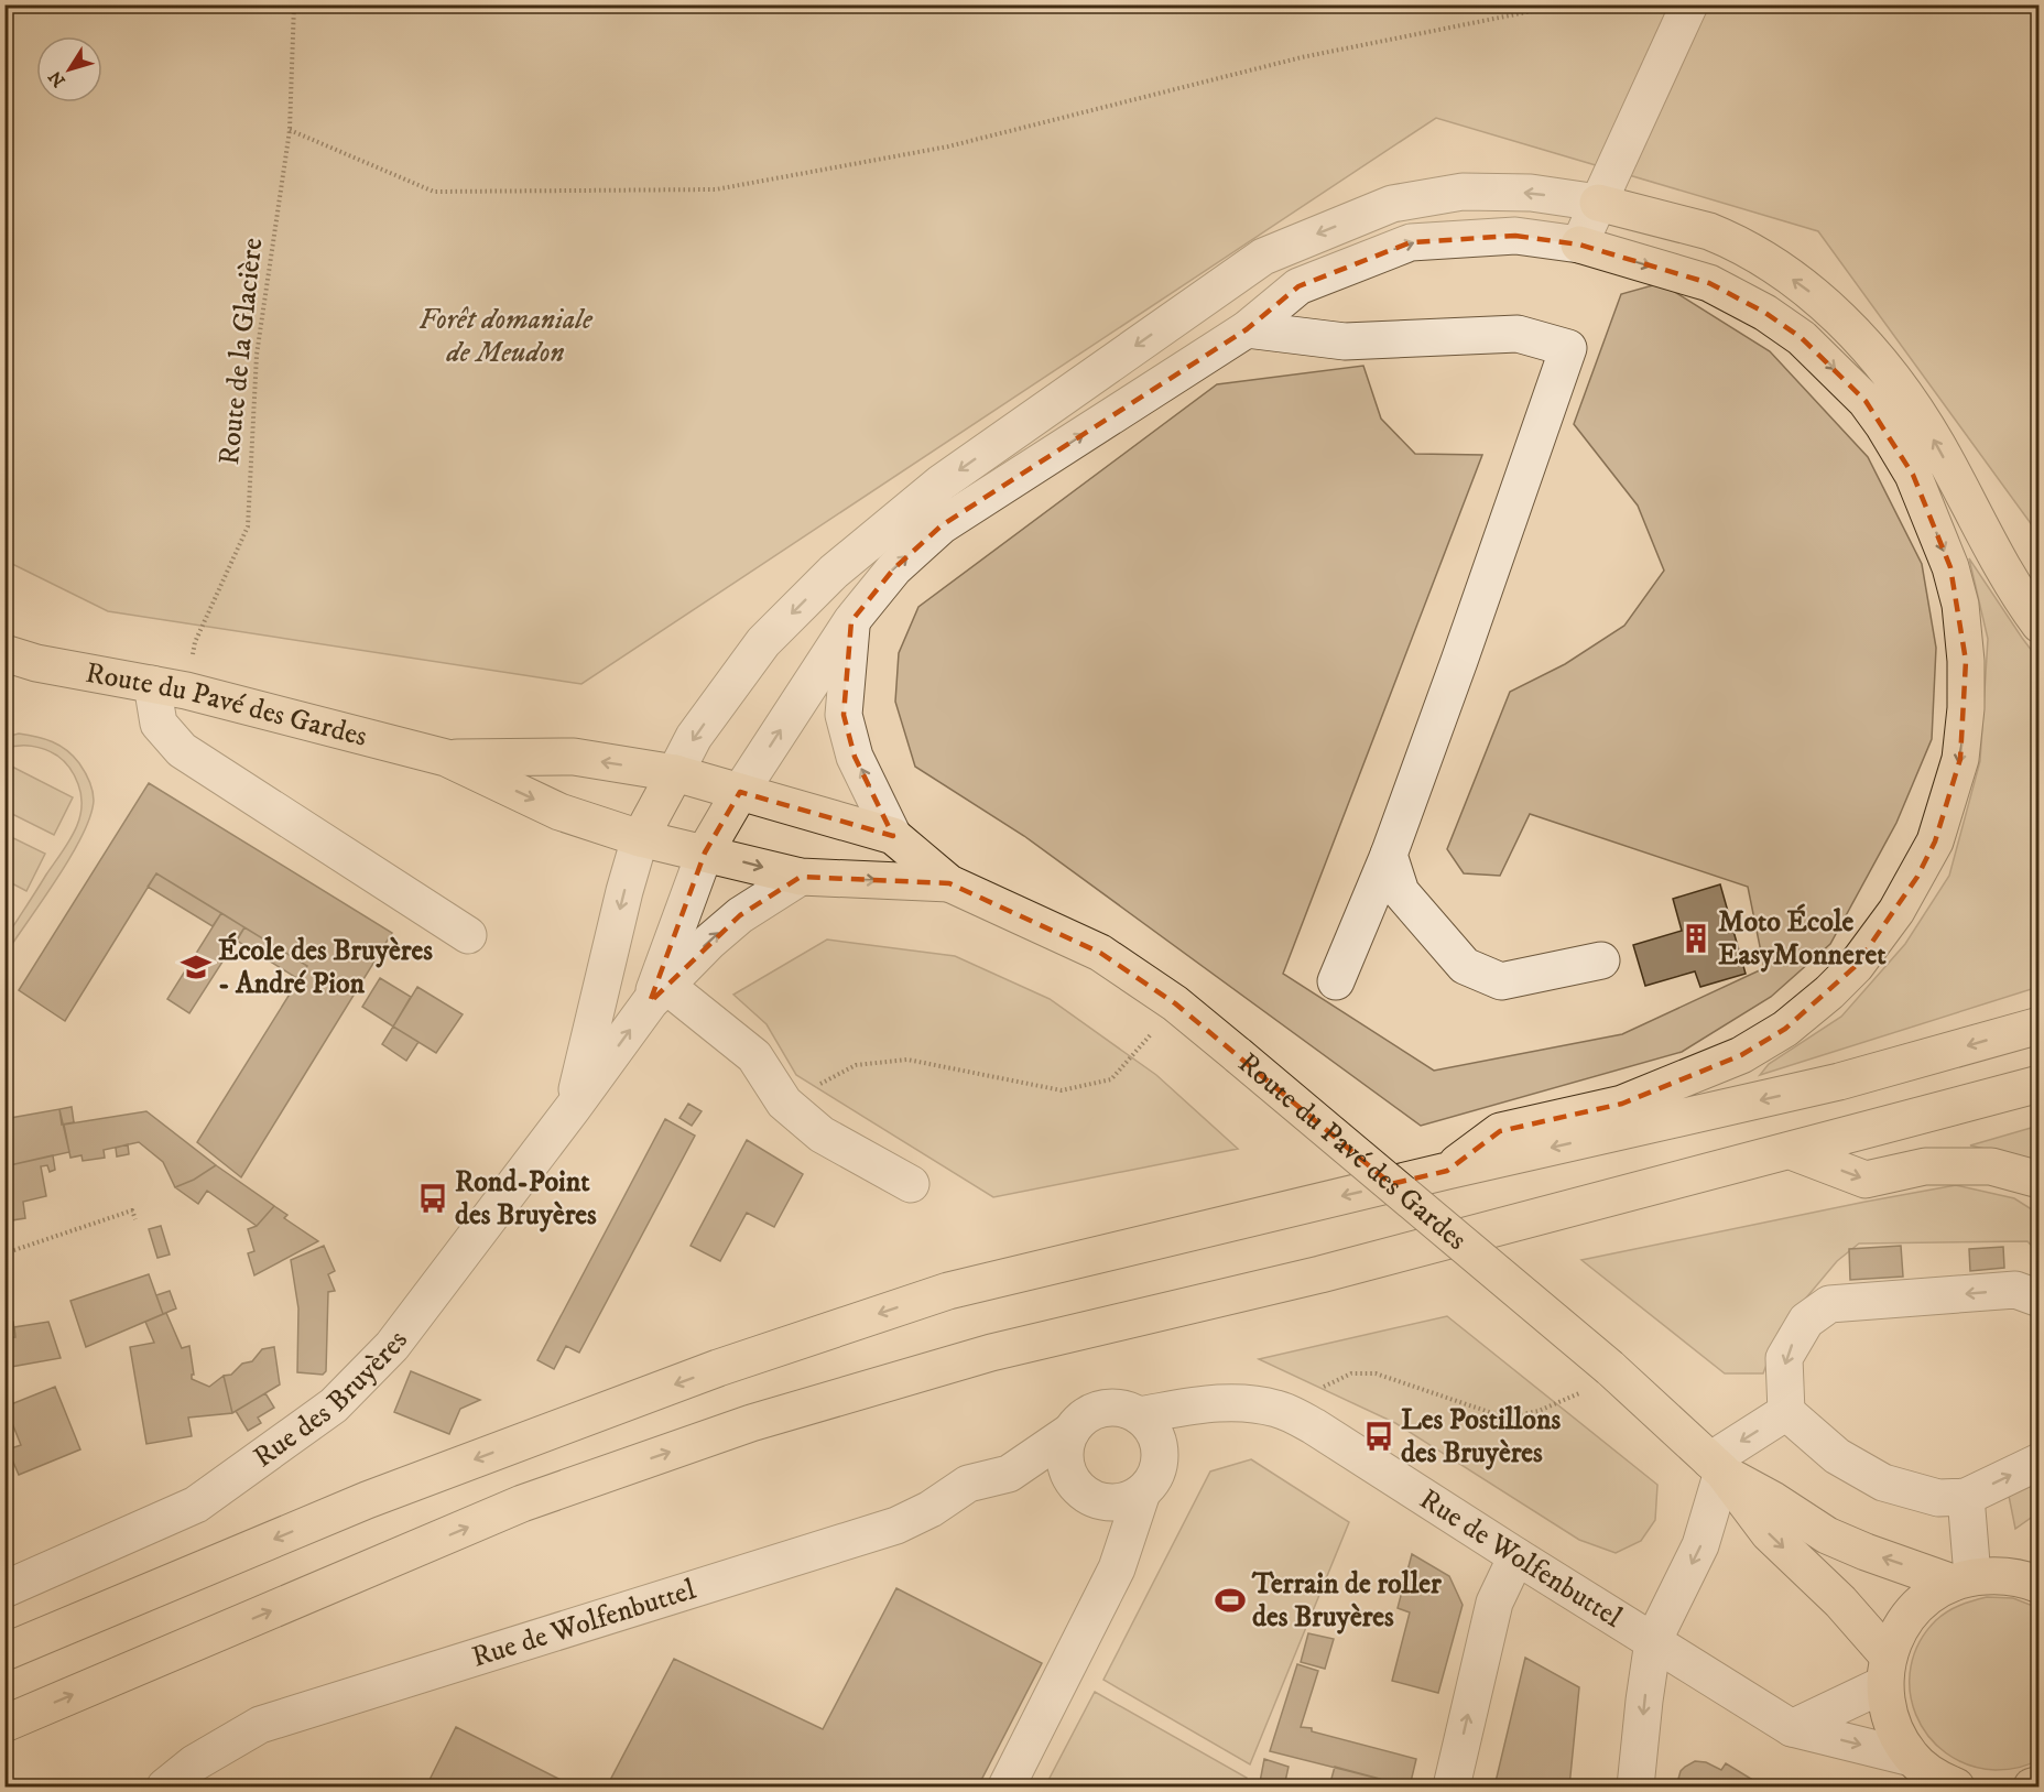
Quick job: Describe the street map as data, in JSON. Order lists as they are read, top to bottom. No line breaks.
{"streets":{"main road":["Route du Pavé des Gardes"],"street":["Rue des Bruyères","Rue de Wolfenbuttel"],"path":["Route de la Glacière"]},"crossings":[["Route de la Glacière","Route du Pavé des Gardes"],["Route du Pavé des Gardes","Rue des Bruyères"]],"parks":["Forêt domaniale de Meudon"],"places":{"building":["Moto École EasyMonneret"],"school or university":["École des Bruyères - André Pion"],"bus stop":["Rond-Point des Bruyères","Les Postillons des Bruyères"],"sports":["Terrain de roller des Bruyères"]},"north":"bottom left"}
